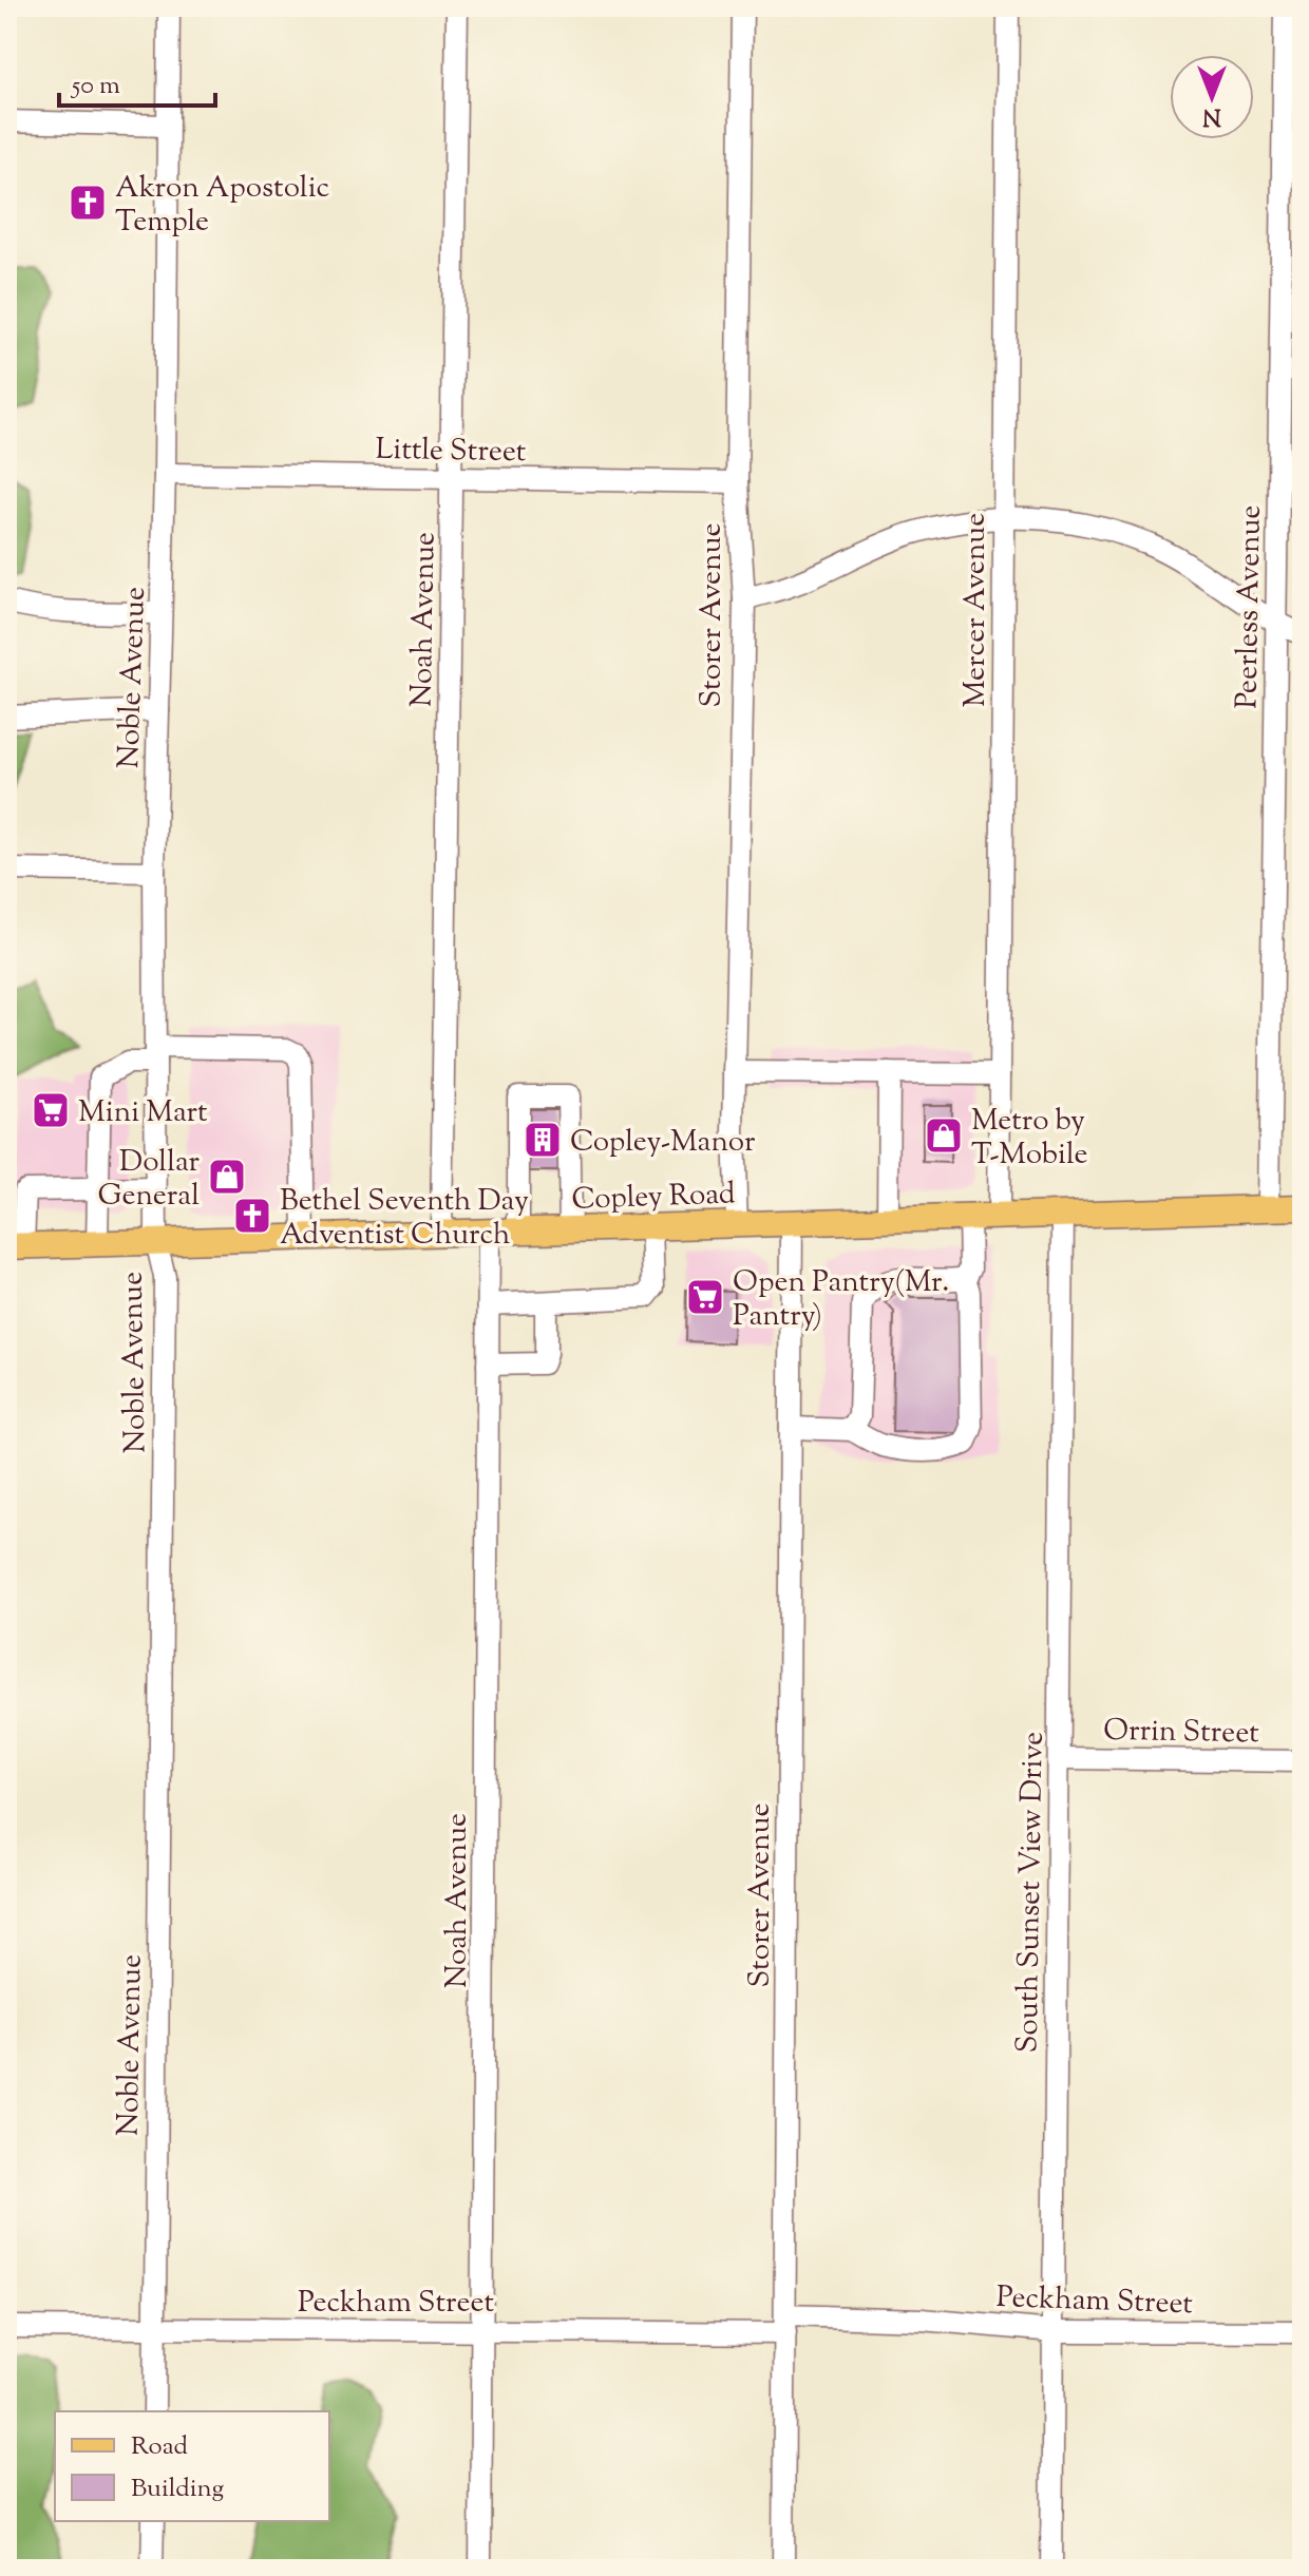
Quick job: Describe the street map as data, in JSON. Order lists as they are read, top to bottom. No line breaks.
{"streets":{"main road":["Copley Road"],"street":["Little Street","Peerless Avenue","Mercer Avenue","Storer Avenue","Noah Avenue","Noble Avenue","Orrin Street","South Sunset View Drive","Peckham Street"]},"crossings":[["Little Street","Storer Avenue"],["Little Street","Noah Avenue"],["Little Street","Noble Avenue"],["Peerless Avenue","Copley Road"],["Mercer Avenue","Copley Road"],["Storer Avenue","Copley Road"],["Storer Avenue","Peckham Street"],["Noah Avenue","Copley Road"],["Noah Avenue","Peckham Street"],["Noble Avenue","Copley Road"],["Noble Avenue","Peckham Street"],["Copley Road","South Sunset View Drive"],["Orrin Street","South Sunset View Drive"],["South Sunset View Drive","Peckham Street"]],"places":{"church":["Akron Apostolic Temple","Bethel Seventh Day Adventist Church"],"supermarket":["Mini Mart","Open Pantry(Mr. Pantry)"],"shop":["Metro by T-Mobile","Dollar General"],"building":["Copley-Manor"]},"legend":["Road","Building"],"scale_bar":"50 m","north":"bottom"}
